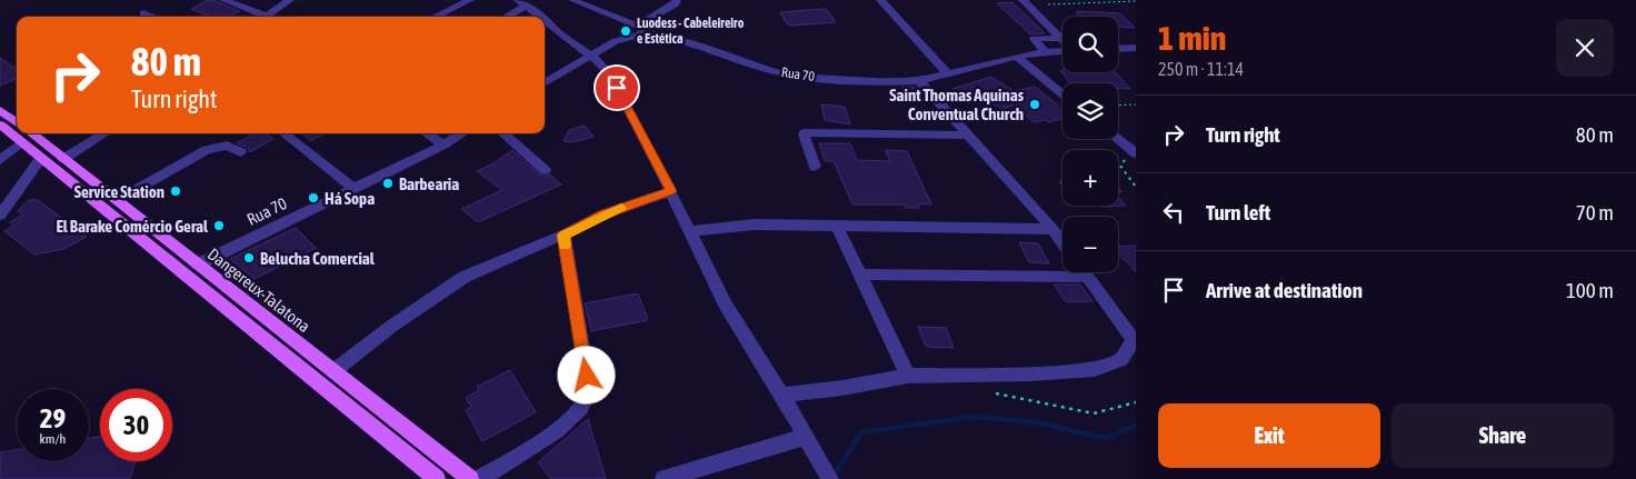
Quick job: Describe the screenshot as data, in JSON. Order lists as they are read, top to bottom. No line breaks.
{"streets":{"main road":["Dangereux-Talatona"],"street":["Rua 70"]},"crossings":[["Rua 70","Dangereux-Talatona"]],"places":["Luodess - Cabeleireiro e Estética","Saint Thomas Aquinas Conventual Church","Barbearia","Service Station","Há Sopa","El Barake Comércio Geral","Belucha Comercial"],"page":{"heading":["1 min","250 m · 11:14"],"map_buttons":["+","−"],"turn":["80 m","Turn right"],"list":[{"name":"Turn right","value":"80 m"},{"name":"Turn left","value":"70 m"},{"name":"Arrive at destination","value":"100 m"}],"speed":"29 km/h","limit":"30","buttons":["Exit","Share"]}}
